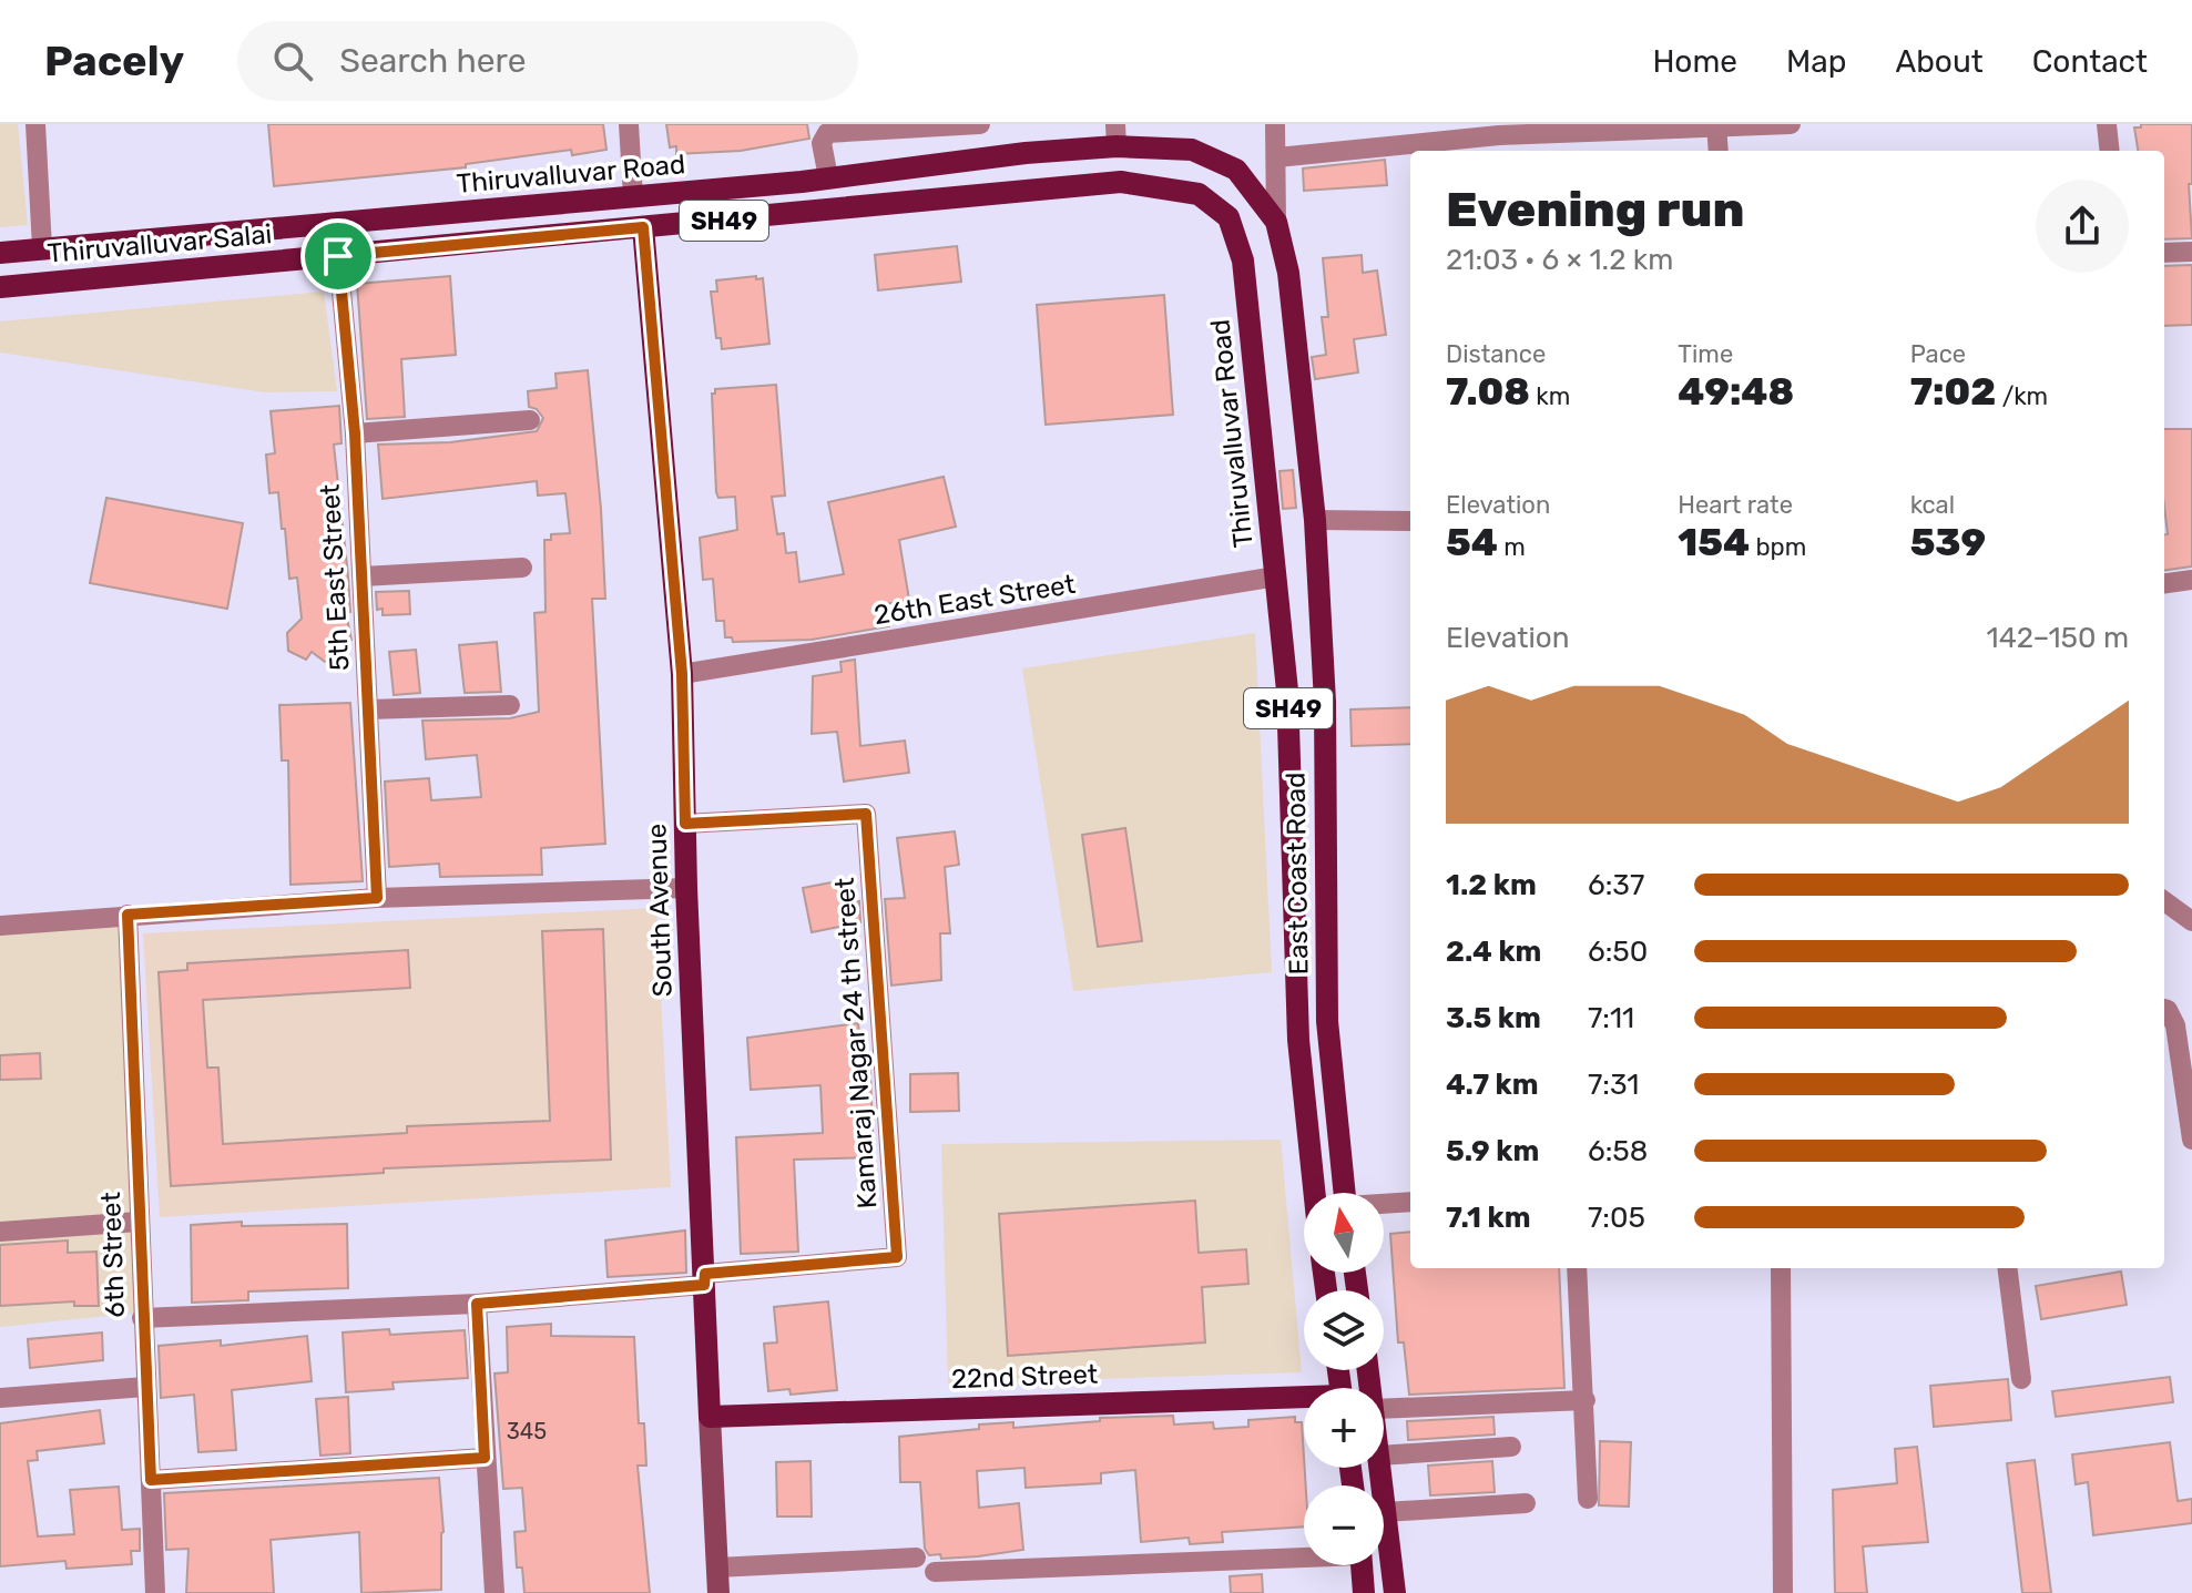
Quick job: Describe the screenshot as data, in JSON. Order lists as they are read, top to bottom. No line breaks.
{"streets":{"main road":["Thiruvalluvar Road","SH49","Thiruvalluvar Salai","East Coast Road","South Avenue","22nd Street"],"street":["5th East Street","26th East Street","Kamaraj Nagar 24 th street","6th Street"]},"crossings":[["Thiruvalluvar Road","Thiruvalluvar Salai"],["Thiruvalluvar Road","26th East Street"],["Thiruvalluvar Road","East Coast Road"],["Thiruvalluvar Road","South Avenue"],["Thiruvalluvar Salai","5th East Street"],["Thiruvalluvar Salai","South Avenue"],["26th East Street","South Avenue"],["South Avenue","Kamaraj Nagar 24 th street"],["South Avenue","22nd Street"]],"house_numbers":["345"],"north":"top","page":{"header":"Pacely","search":"Search here","nav":["Home","Map","About","Contact"],"heading":["Evening run","21:03 · 6 × 1.2 km"],"stats":[["Distance","7.08 km"],["Time","49:48"],["Pace","7:02 /km"],["Elevation","54 m"],["Heart rate","154 bpm"],["kcal","539"]],"chart":["Elevation","142–150 m"],"list":[{"name":"1.2 km","note":"6:37"},{"name":"2.4 km","note":"6:50"},{"name":"3.5 km","note":"7:11"},{"name":"4.7 km","note":"7:31"},{"name":"5.9 km","note":"6:58"},{"name":"7.1 km","note":"7:05"}],"map_buttons":["+","−"]}}
